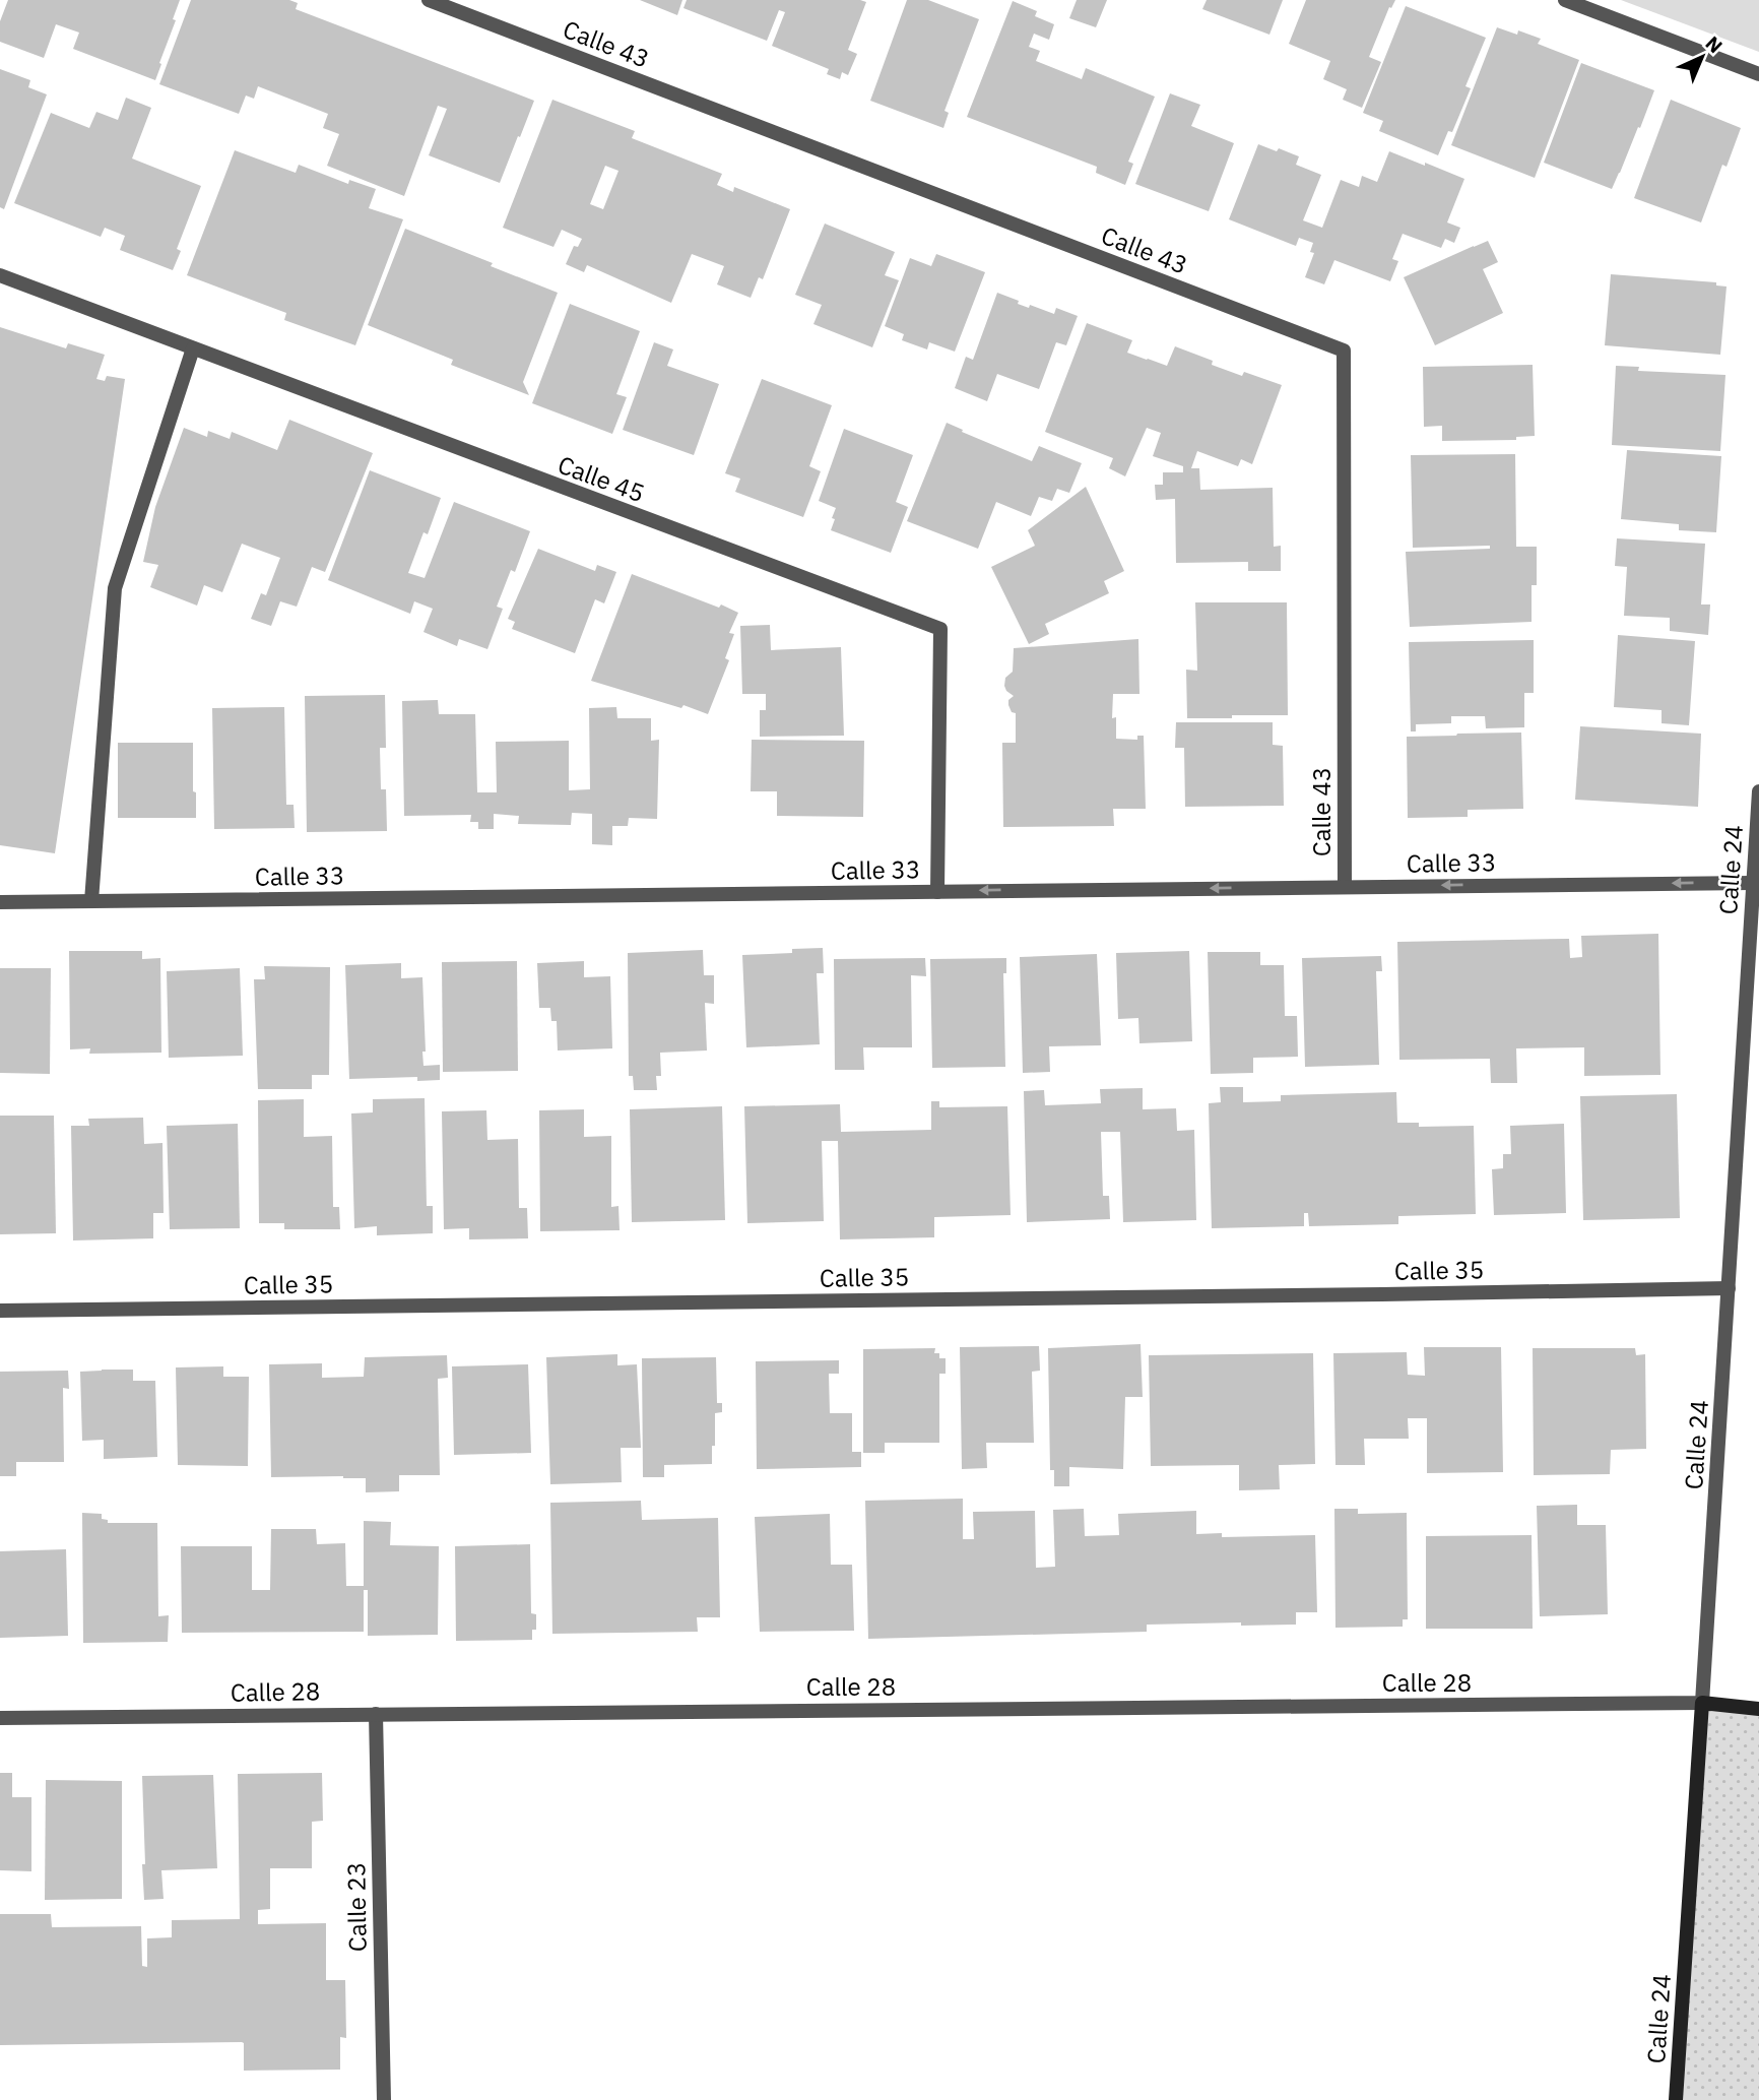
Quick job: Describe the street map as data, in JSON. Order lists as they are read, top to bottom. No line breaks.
{"streets":{"street":["Calle 43","Calle 45","Calle 33","Calle 24","Calle 35","Calle 28","Calle 23"]},"crossings":[["Calle 43","Calle 33"],["Calle 45","Calle 33"],["Calle 33","Calle 24"],["Calle 24","Calle 35"],["Calle 24","Calle 28"],["Calle 28","Calle 23"]],"one_way":["Calle 33"],"north":"top right"}
